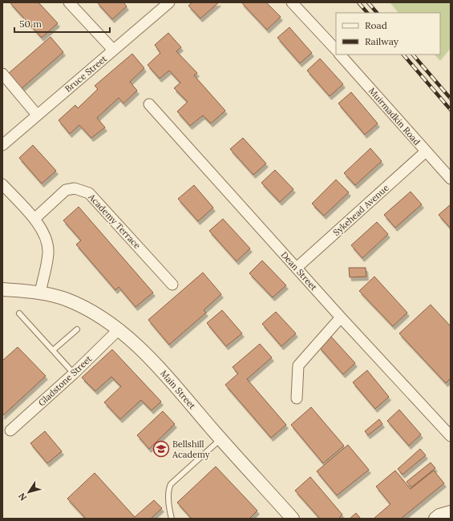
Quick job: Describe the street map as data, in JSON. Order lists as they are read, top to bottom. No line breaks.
{"streets":{"street":["Bruce Street","Muirmadkin Road","Sykehead Avenue","Academy Terrace","Dean Street","Gladstone Street","Main Street"]},"crossings":[["Muirmadkin Road","Sykehead Avenue"],["Sykehead Avenue","Dean Street"],["Gladstone Street","Main Street"]],"places":{"school or university":["Bellshill Academy"]},"legend":["Road","Railway"],"scale_bar":"50 m","north":"bottom left"}
